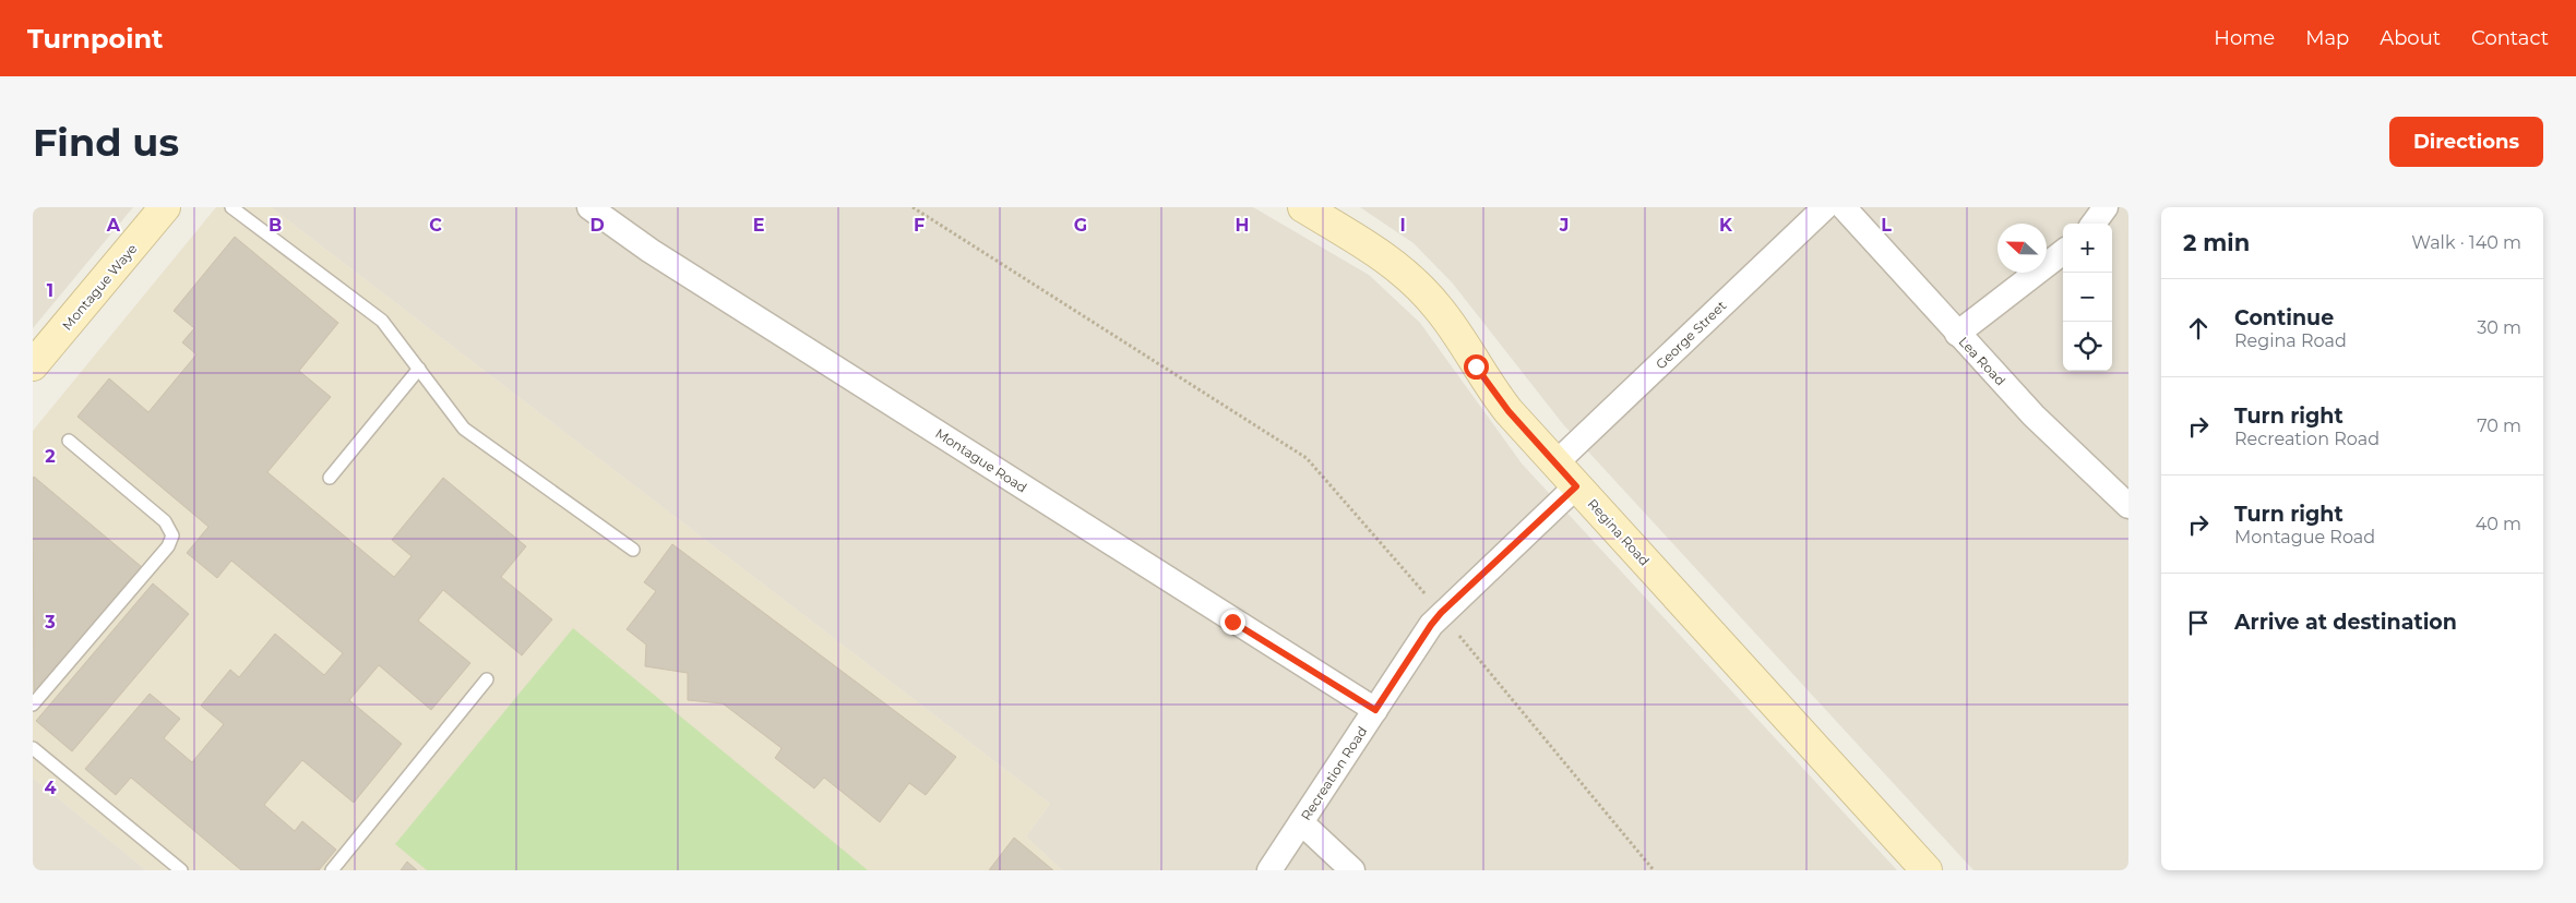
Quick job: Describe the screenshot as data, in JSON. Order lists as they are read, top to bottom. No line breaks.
{"streets":{"street":["Montague Waye","George Street","Lea Road","Montague Road","Regina Road","Recreation Road"]},"crossings":[["George Street","Regina Road"],["Montague Road","Recreation Road"],["Regina Road","Recreation Road"]],"north":"left","page":{"header":"Turnpoint","nav":["Home","Map","About","Contact"],"buttons":"Directions","title":"Find us","heading":["2 min","Walk · 140 m"],"map_buttons":["+","−"],"list":[["Continue","Regina Road","30 m"],["Turn right","Recreation Road","70 m"],["Turn right","Montague Road","40 m"],"Arrive at destination"]},"grid":{"columns":["A","B","C","D","E","F","G","H","I","J","K","L"],"rows":["1","2","3","4"]}}
